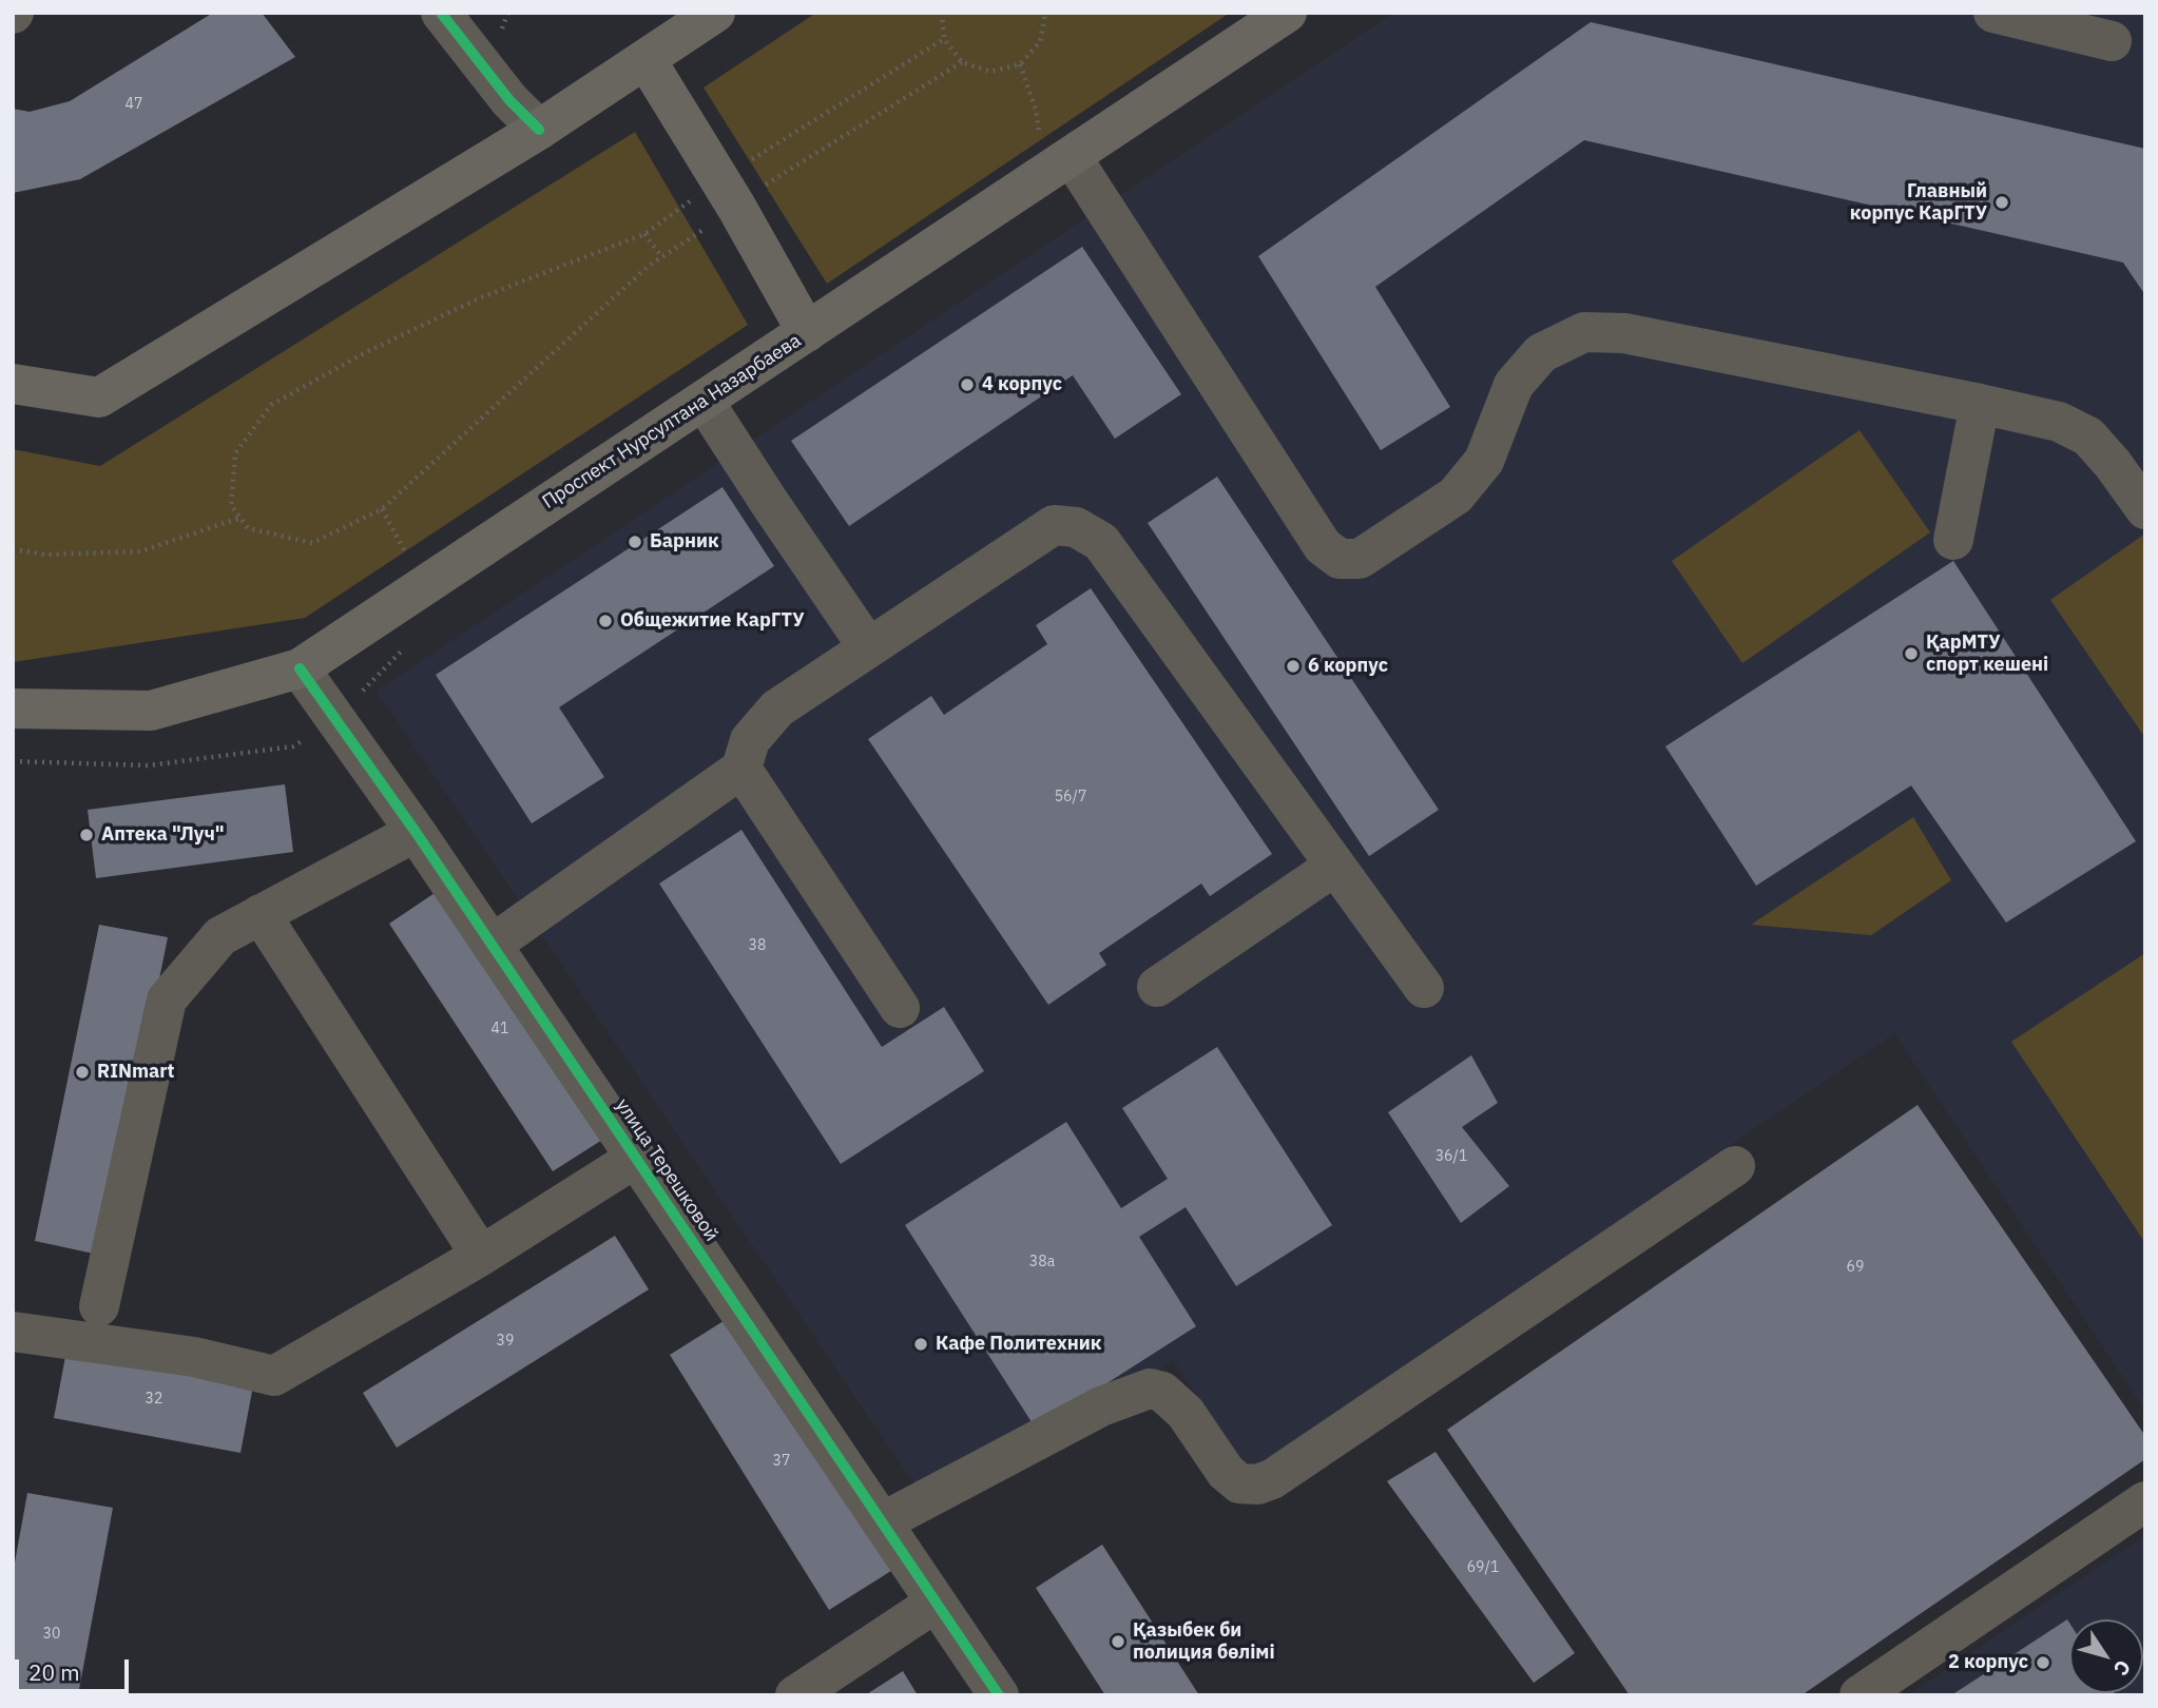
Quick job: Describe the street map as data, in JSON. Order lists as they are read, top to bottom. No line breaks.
{"streets":{"main road":["Проспект Нурсултана Назарбаева"],"street":["улица Терешковой"]},"crossings":[["Проспект Нурсултана Назарбаева","улица Терешковой"]],"places":["Главный корпус КарГТУ","4 корпус","Барник","Общежитие КарГТУ","ҚарМТУ спорт кешені","6 корпус","Аптека \"Луч\"","RINmart","Кафе Политехник","Қазыбек би полиция бөлімі","2 корпус"],"house_numbers":["47","56/7","38","41","36/1","38а","69","39","32","37","69/1","30"],"scale_bar":"20 m","north":"bottom right"}
